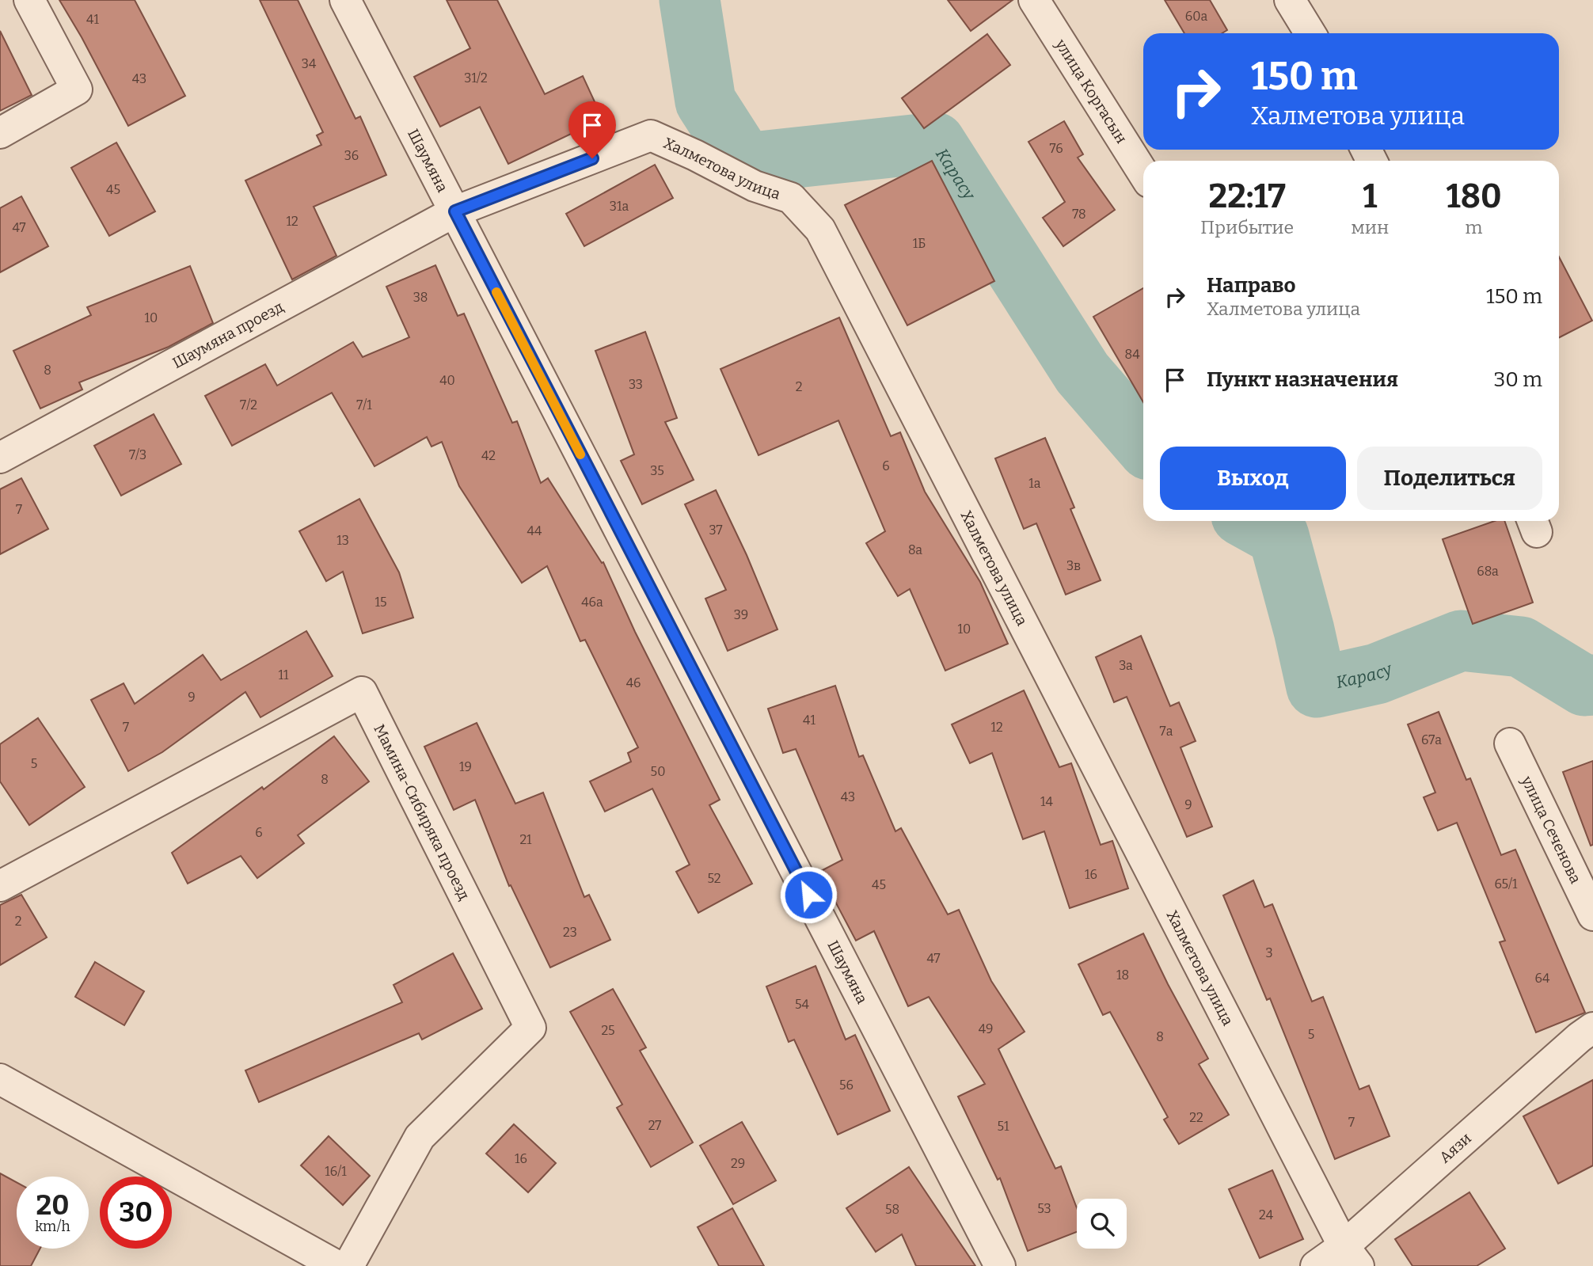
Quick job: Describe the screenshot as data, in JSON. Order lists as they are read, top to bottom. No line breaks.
{"streets":{"street":["улица Коргасын","Шаумяна","Халметова улица","Шаумяна проезд","Мамина-Сибиряка проезд","улица Сеченова","Аязи"]},"crossings":[["Шаумяна","Халметова улица"],["Шаумяна","Шаумяна проезд"],["Халметова улица","Шаумяна проезд"],["Халметова улица","Аязи"]],"water":["Карасу"],"house_numbers":["60а","41","34","31/2","43","76","36","45","31а","78","12","47","1Б","38","10","84","8","40","33","2","7/2","7/1","7/3","42","6","35","1а","7","37","44","13","8а","3в","68а","15","46а","39","10","3а","11","46","9","41","7","12","7а","67а","5","19","50","8","43","14","9","6","21","16","52","65/1","45","2","23","3","47","18","64","54","49","25","5","8","56","22","7","27","51","16","29","16/1","53","58","24"],"page":{"turn":["150 m","Халметова улица"],"eta":["22:17","Прибытие","1","мин","180","m"],"list":[{"name":"Направо","note":"Халметова улица","value":"150 m"},{"name":"Пункт назначения","value":"30 m"}],"buttons":["Выход","Поделиться"],"speed":"20 km/h","limit":"30"}}
